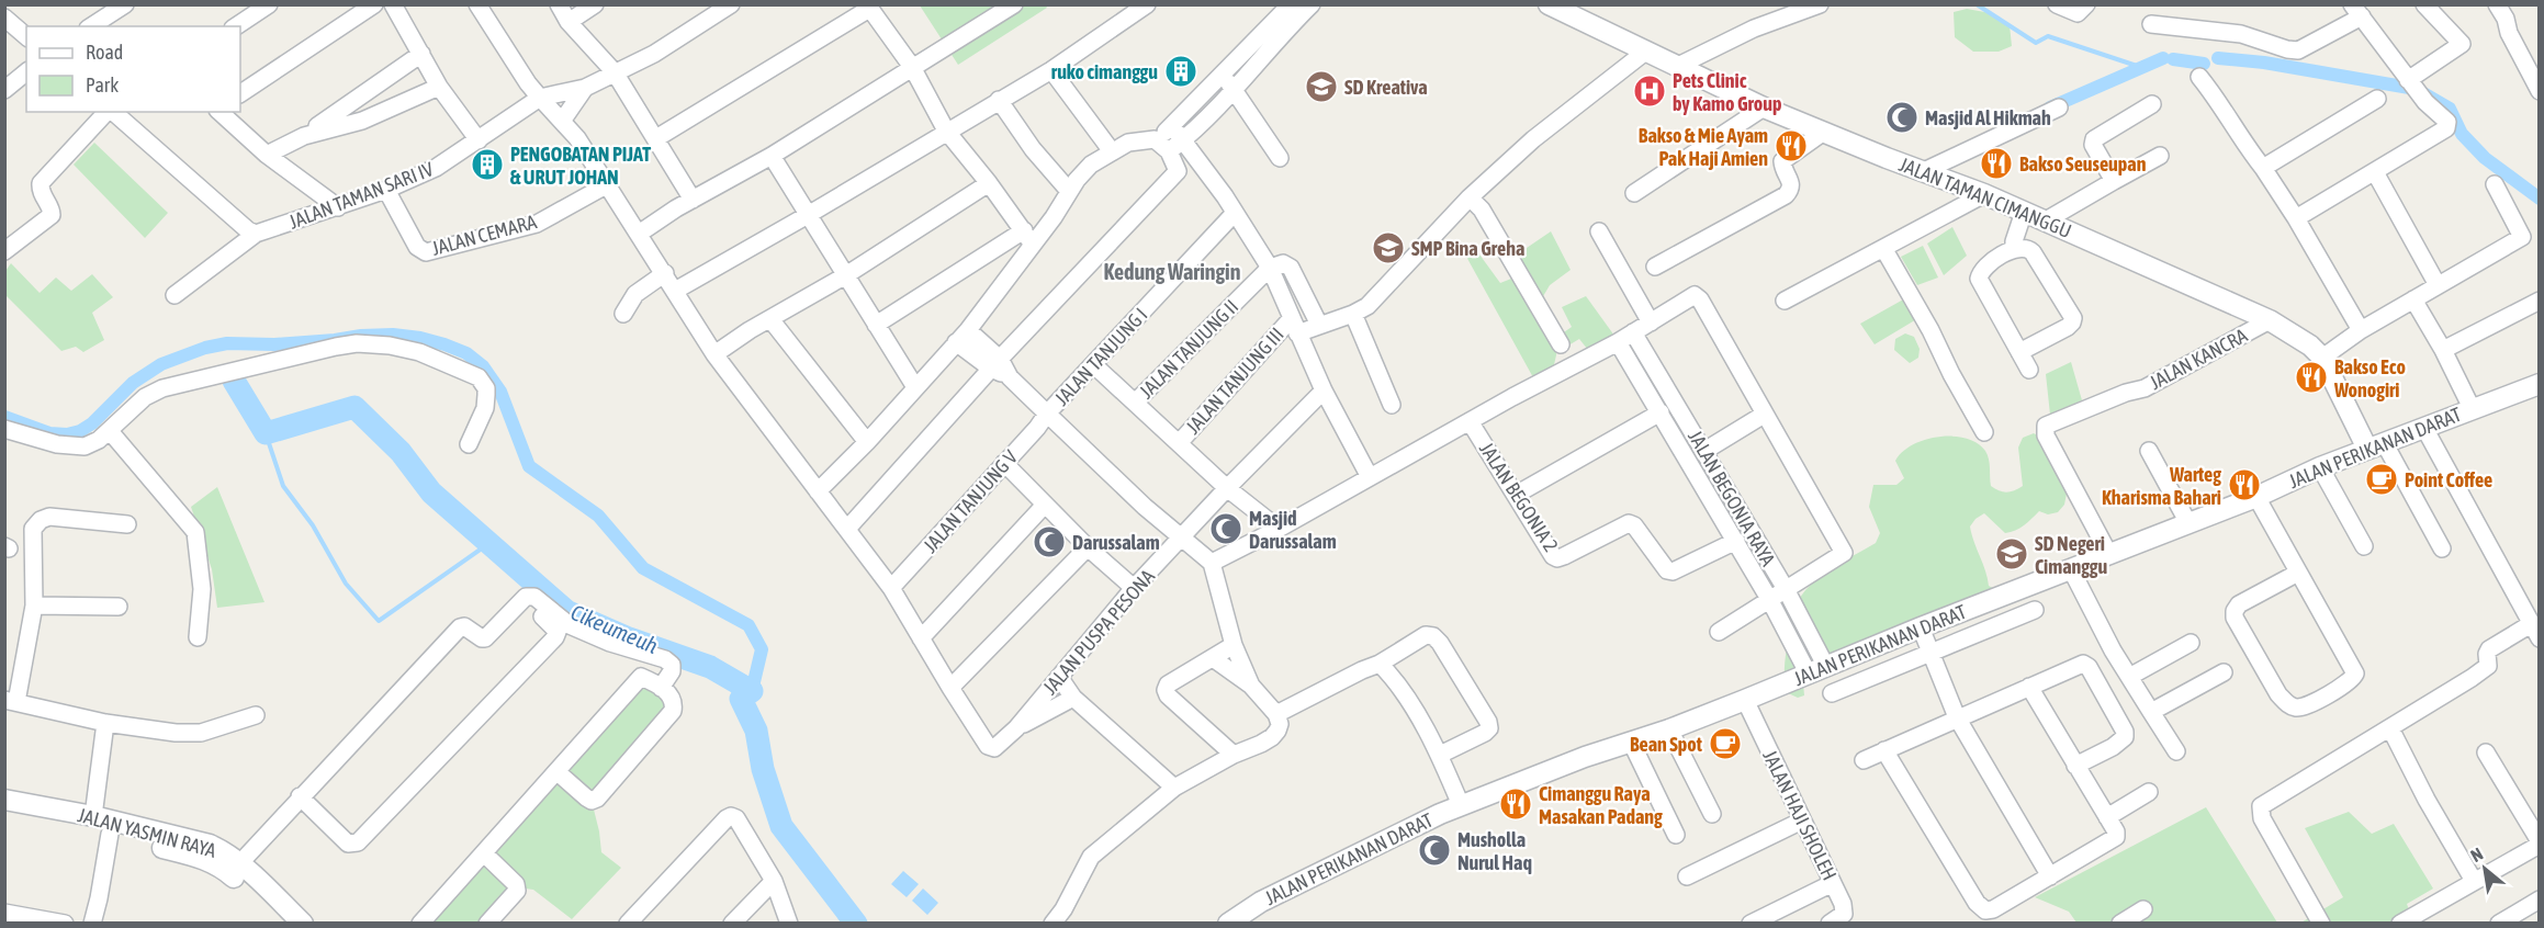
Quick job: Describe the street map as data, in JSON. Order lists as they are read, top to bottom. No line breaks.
{"streets":{"street":["JALAN TAMAN SARI IV","JALAN TAMAN CIMANGGU","JALAN CEMARA","JALAN TANJUNG II","JALAN TANJUNG I","JALAN KANCRA","JALAN TANJUNG III","JALAN PERIKANAN DARAT","JALAN BEGONIA 2","JALAN BEGONIA RAYA","JALAN TANJUNG V","JALAN PUSPA PESONA","JALAN HAJI SHOLEH","JALAN YASMIN RAYA"]},"crossings":[["JALAN TAMAN SARI IV","JALAN CEMARA"],["JALAN TAMAN CIMANGGU","JALAN KANCRA"],["JALAN TAMAN CIMANGGU","JALAN PERIKANAN DARAT"],["JALAN TANJUNG I","JALAN TANJUNG V"],["JALAN KANCRA","JALAN PERIKANAN DARAT"],["JALAN PERIKANAN DARAT","JALAN BEGONIA RAYA"],["JALAN PERIKANAN DARAT","JALAN HAJI SHOLEH"],["JALAN BEGONIA 2","JALAN BEGONIA RAYA"]],"districts":["Kedung Waringin"],"water":["Cikeumeuh"],"places":{"building":["ruko cimanggu","PENGOBATAN PIJAT & URUT JOHAN"],"school or university":["SD Kreativa","SMP Bina Greha","SD Negeri Cimanggu"],"hospital":["Pets Clinic by Kamo Group"],"mosque":["Masjid Al Hikmah","Masjid Darussalam","Darussalam","Musholla Nurul Haq"],"restaurant":["Bakso & Mie Ayam Pak Haji Amien","Bakso Seuseupan","Bakso Eco Wonogiri","Warteg Kharisma Bahari","Cimanggu Raya Masakan Padang"],"cafe":["Point Coffee","Bean Spot"]},"legend":["Road","Park"],"north":"top left"}
